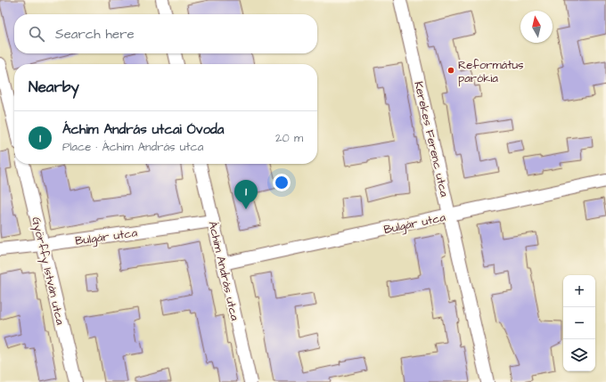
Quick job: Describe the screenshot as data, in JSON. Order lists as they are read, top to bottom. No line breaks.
{"streets":{"street":["Kerekes Ferenc utca","Bulgár utca","Györffy István utca","Áchim András utca"]},"crossings":[["Kerekes Ferenc utca","Bulgár utca"],["Bulgár utca","Györffy István utca"],["Bulgár utca","Áchim András utca"]],"places":["Református parókia"],"north":"top","page":{"search":"Search here","heading":"Nearby","list":[{"mark":"1","name":"Áchim András utcai Óvoda","note":"Place · Áchim András utca","value":"20 m"}],"pins":"1","map_buttons":["+","−"]}}
